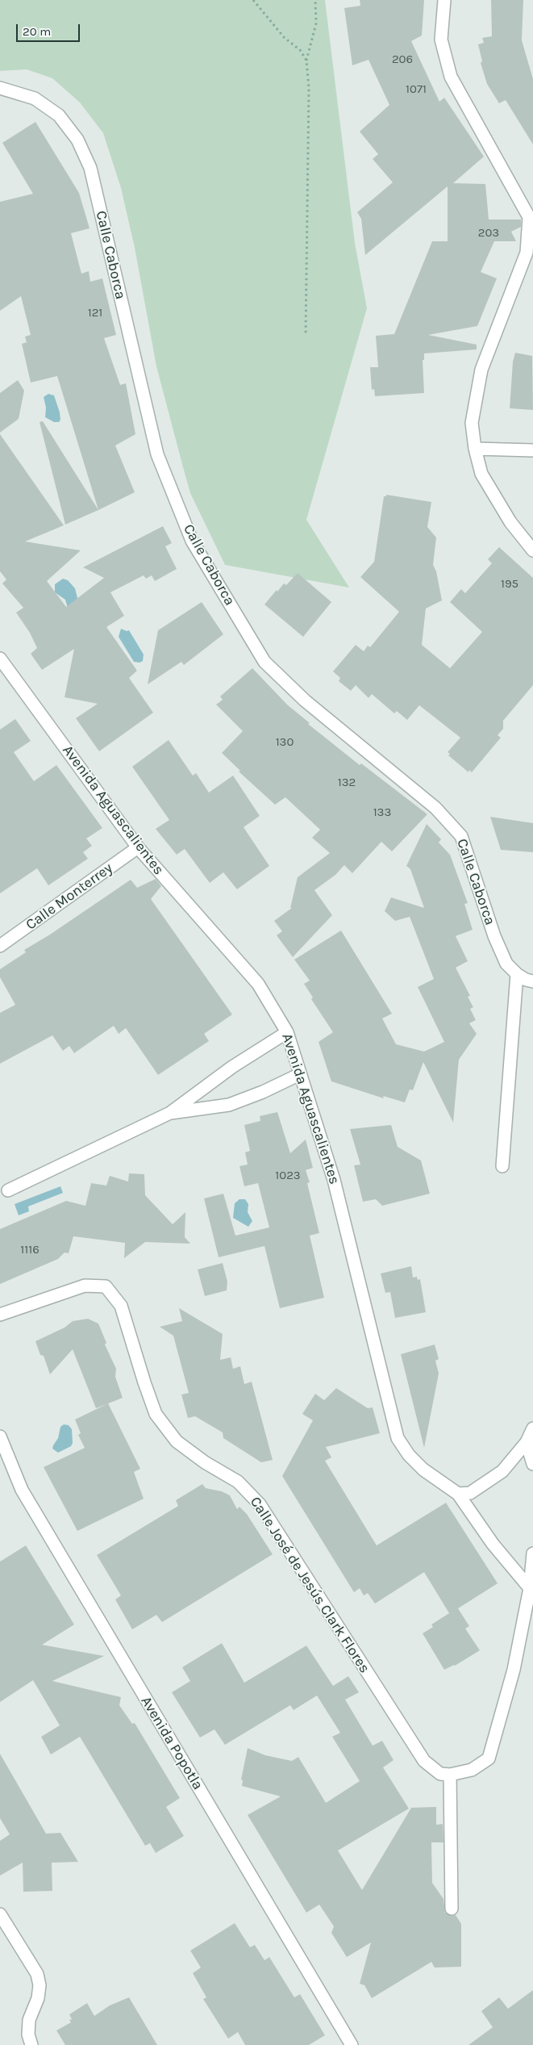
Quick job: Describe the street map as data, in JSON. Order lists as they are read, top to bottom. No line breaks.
{"streets":{"street":["Calle Caborca","Avenida Aguascalientes","Calle Monterrey","Calle José de Jesús Clark Flores","Avenida Popotla"]},"crossings":[["Avenida Aguascalientes","Calle Monterrey"]],"house_numbers":["206","1071","203","121","195","130","132","133","1023","1116"],"scale_bar":"20 m"}
